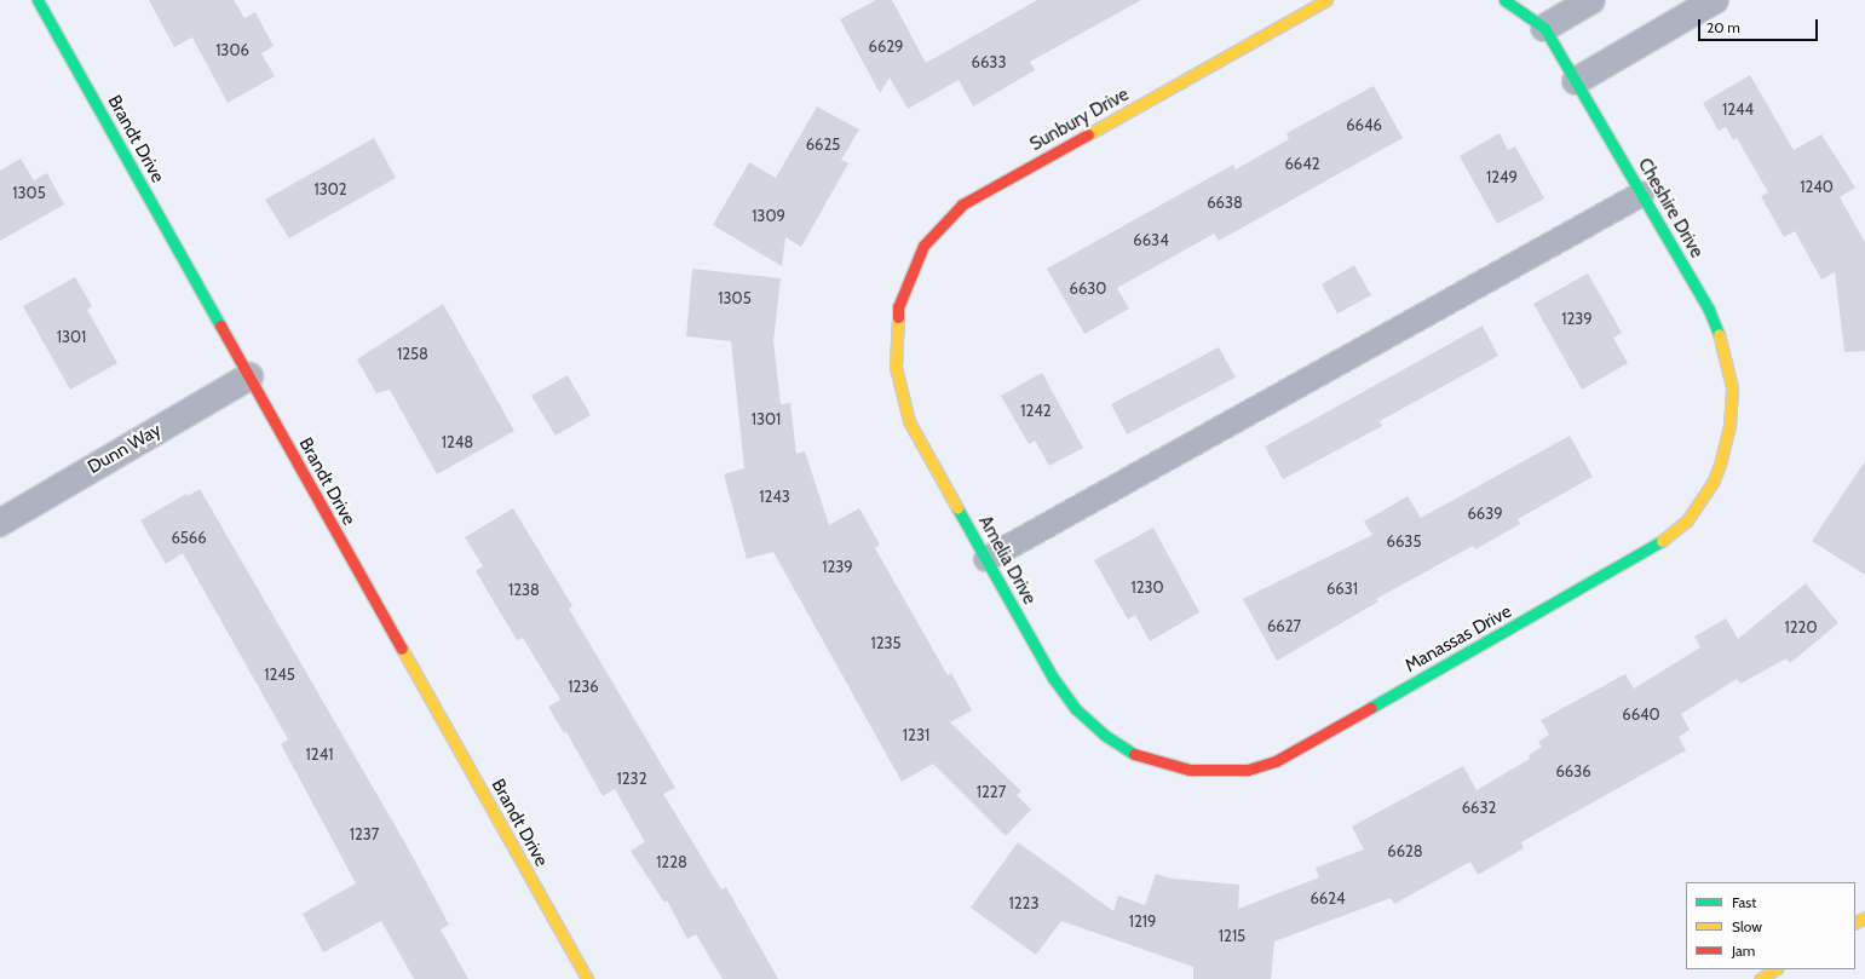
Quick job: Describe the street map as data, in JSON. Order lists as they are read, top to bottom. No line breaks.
{"streets":{"street":["Sunbury Drive","Brandt Drive","Cheshire Drive","Dunn Way","Amelia Drive","Manassas Drive"]},"crossings":[["Sunbury Drive","Amelia Drive"],["Brandt Drive","Dunn Way"],["Cheshire Drive","Manassas Drive"],["Amelia Drive","Manassas Drive"]],"house_numbers":["6629","1306","6633","1244","6646","6625","6642","1249","1240","1302","1305","6638","1309","6634","6630","1305","1239","1301","1258","1242","1301","1248","1243","6639","6566","6635","1239","1230","6631","1238","6627","1220","1235","1245","1236","6640","1231","1241","6636","1232","1227","6632","1237","6628","1228","6624","1223","1219","1215"],"legend":["Fast","Slow","Jam"],"scale_bar":"20 m"}
